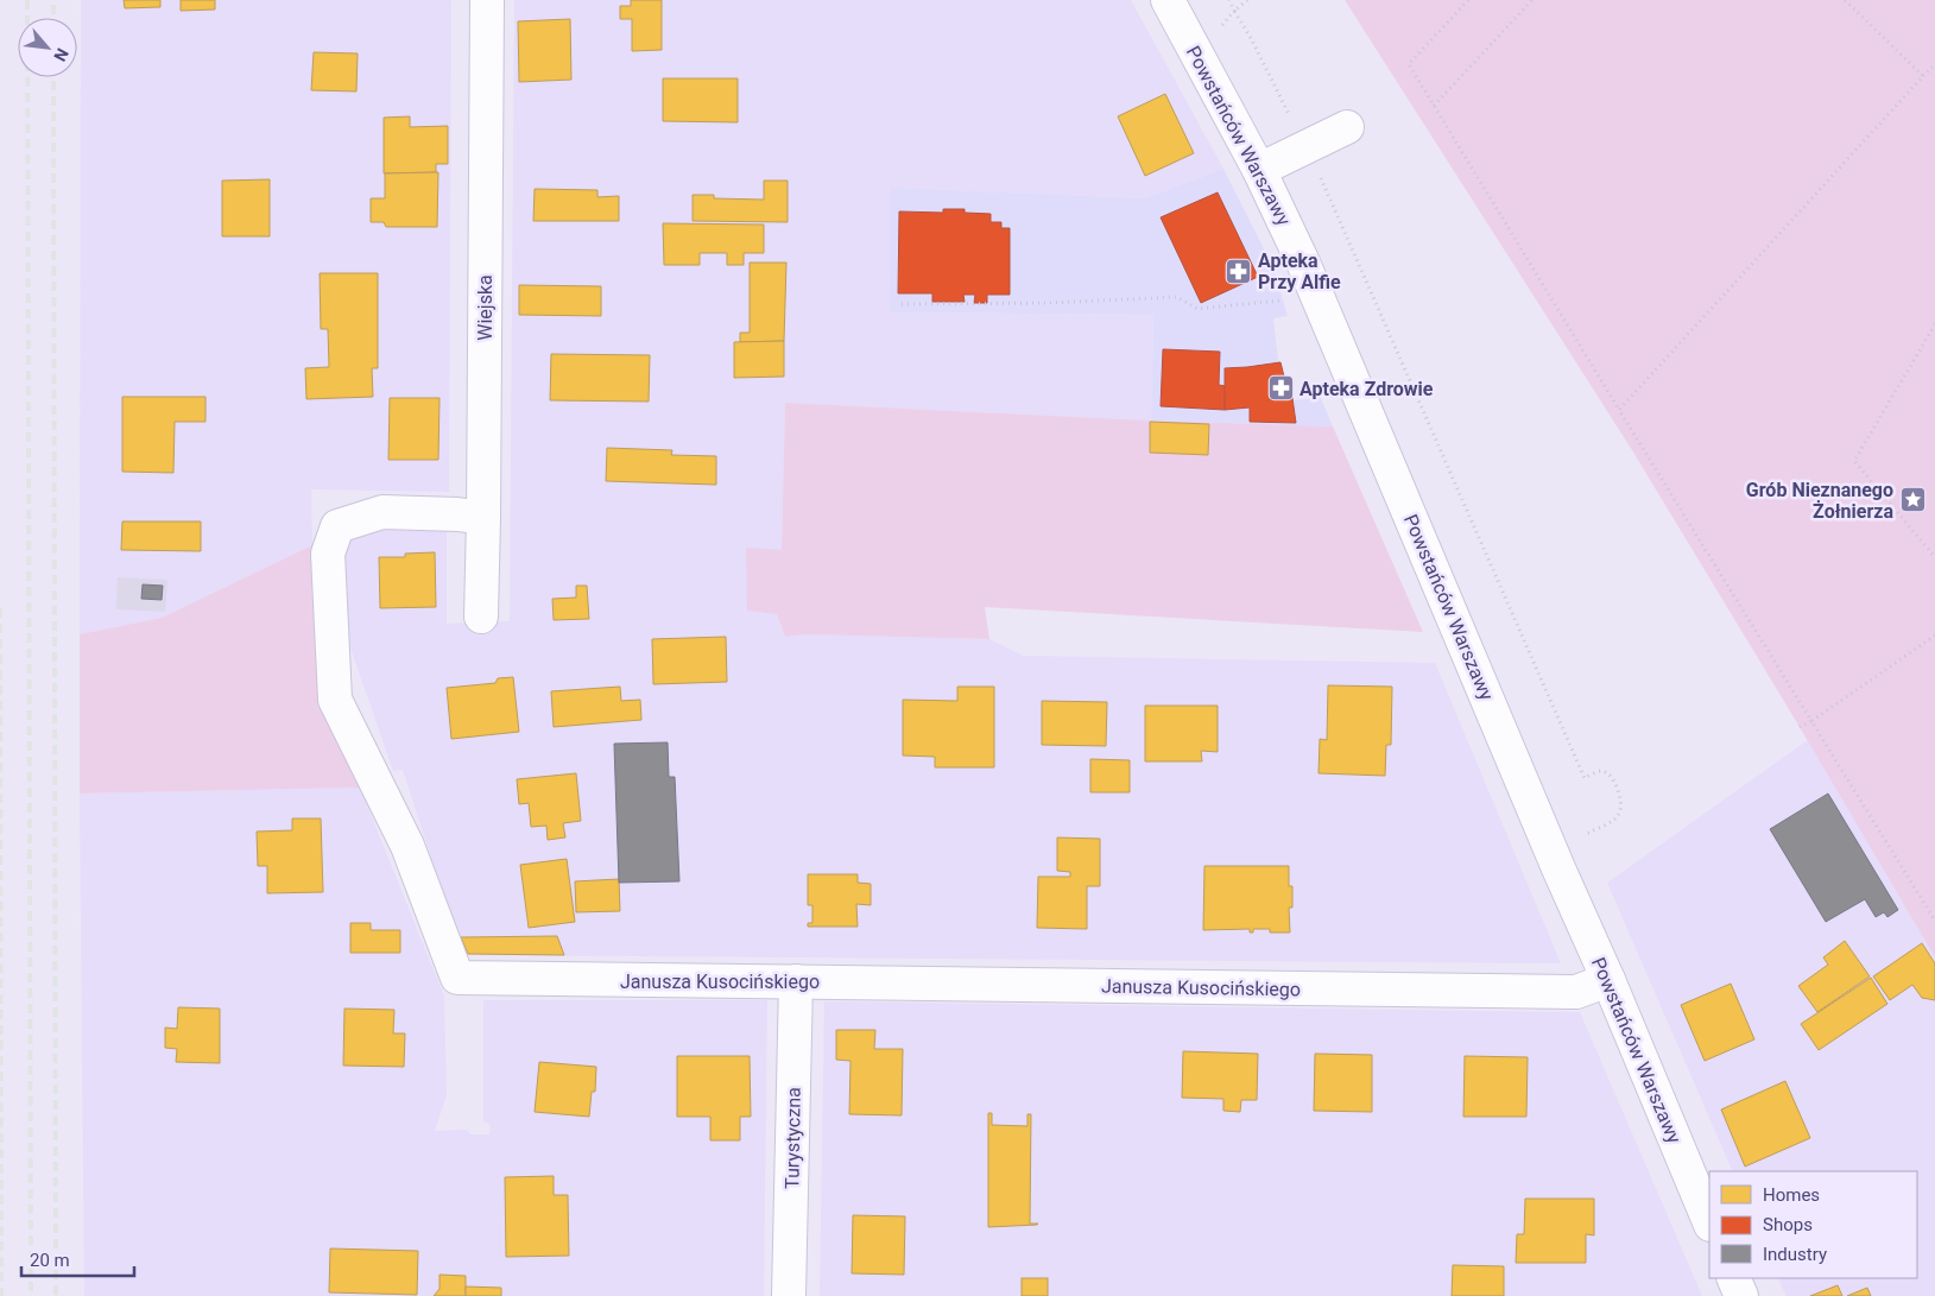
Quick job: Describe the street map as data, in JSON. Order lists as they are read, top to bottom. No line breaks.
{"streets":{"street":["Powstańców Warszawy","Wiejska","Janusza Kusocińskiego","Turystyczna"]},"crossings":[["Powstańców Warszawy","Janusza Kusocińskiego"],["Wiejska","Janusza Kusocińskiego"],["Janusza Kusocińskiego","Turystyczna"]],"places":{"pharmacy":["Apteka Przy Alfie","Apteka Zdrowie"],"place":["Grób Nieznanego Żołnierza"]},"legend":["Homes","Shops","Industry"],"scale_bar":"20 m","north":"bottom right"}
